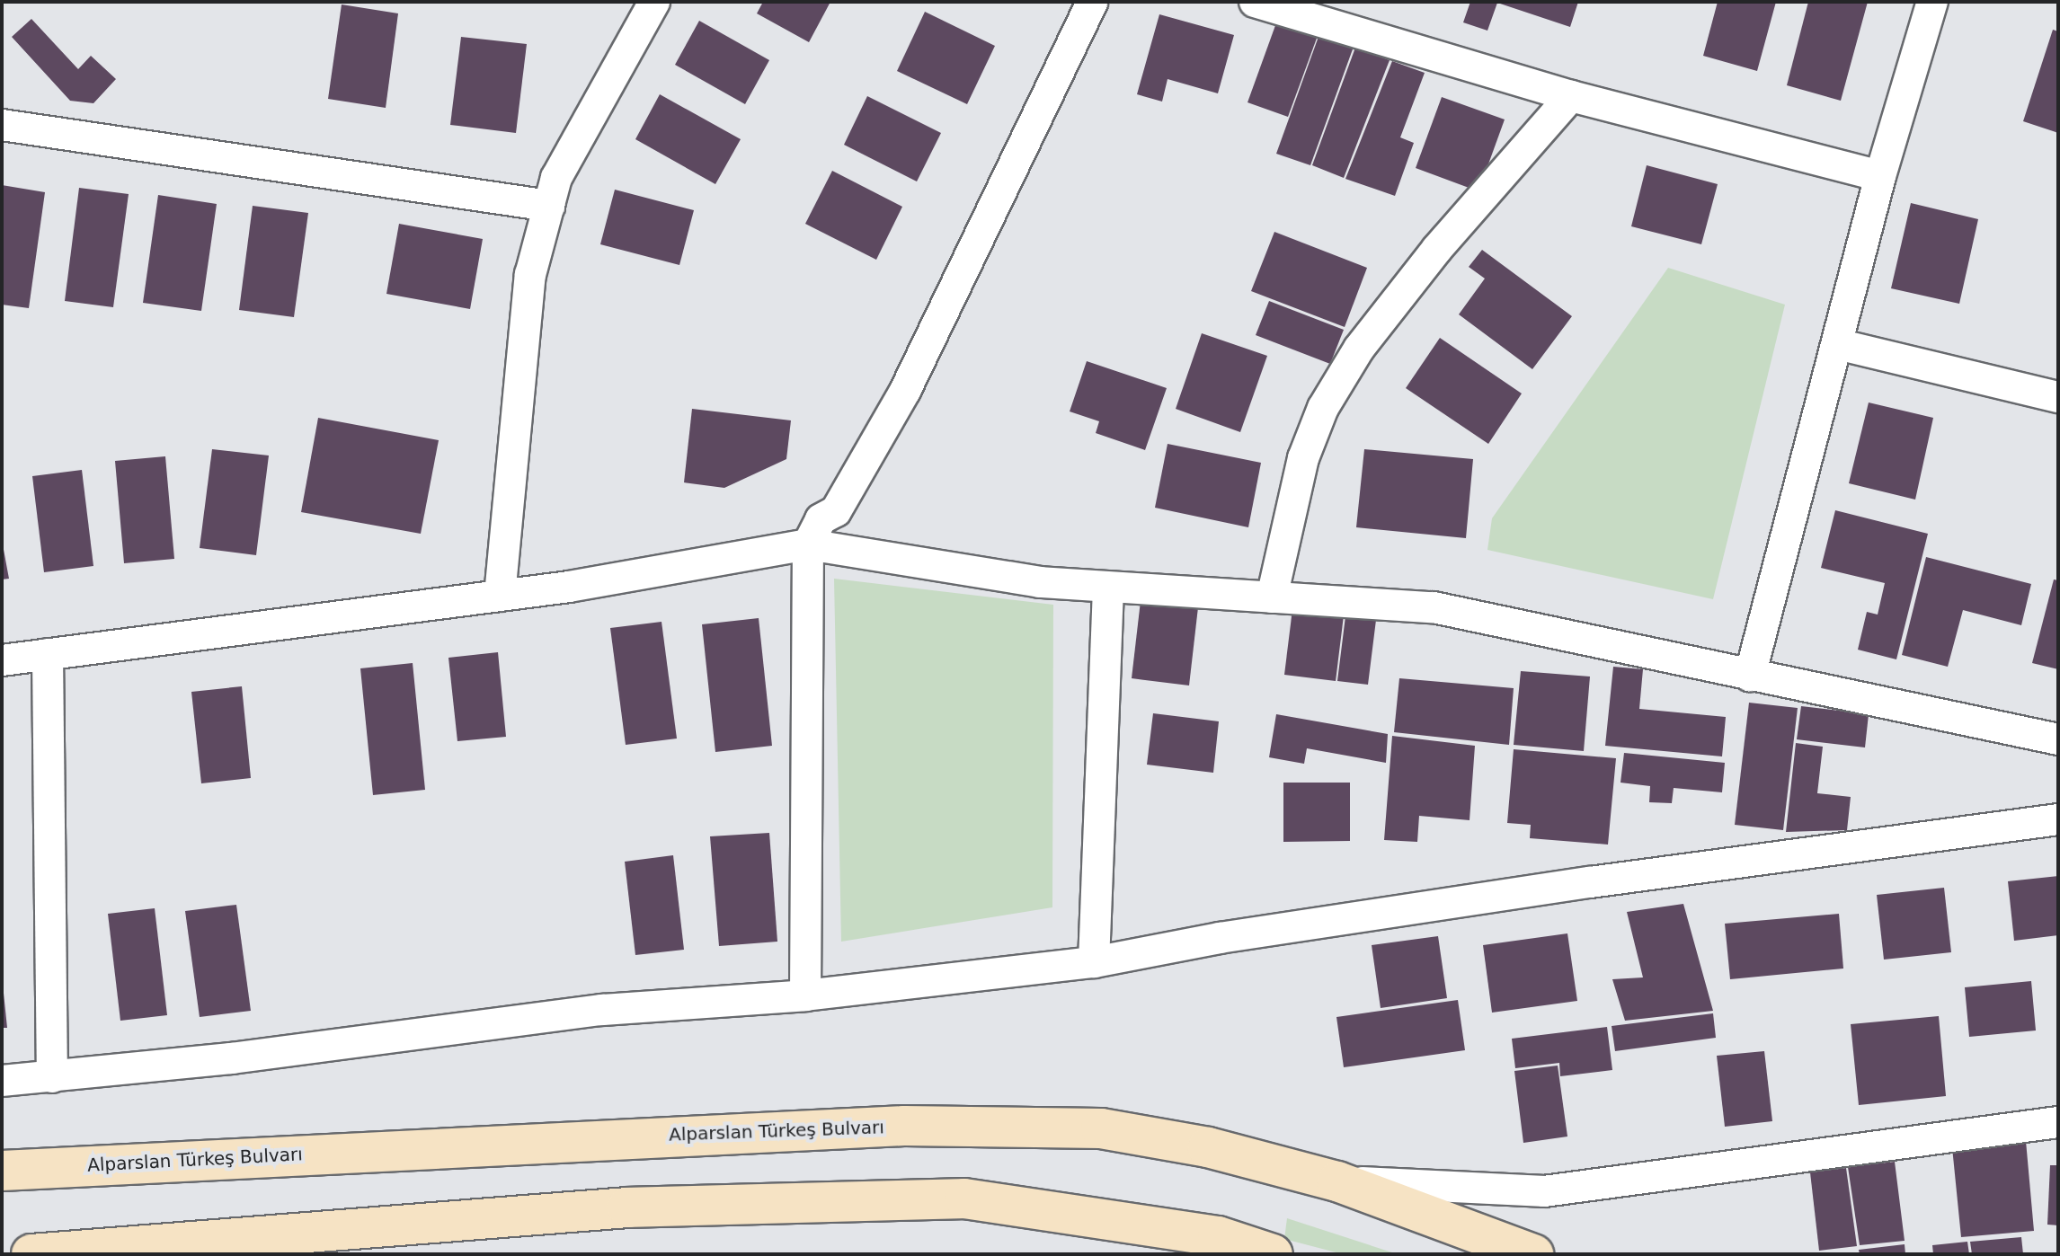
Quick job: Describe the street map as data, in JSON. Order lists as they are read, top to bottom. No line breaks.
{"streets":{"main road":["Alparslan Türkeş Bulvarı"]}}
